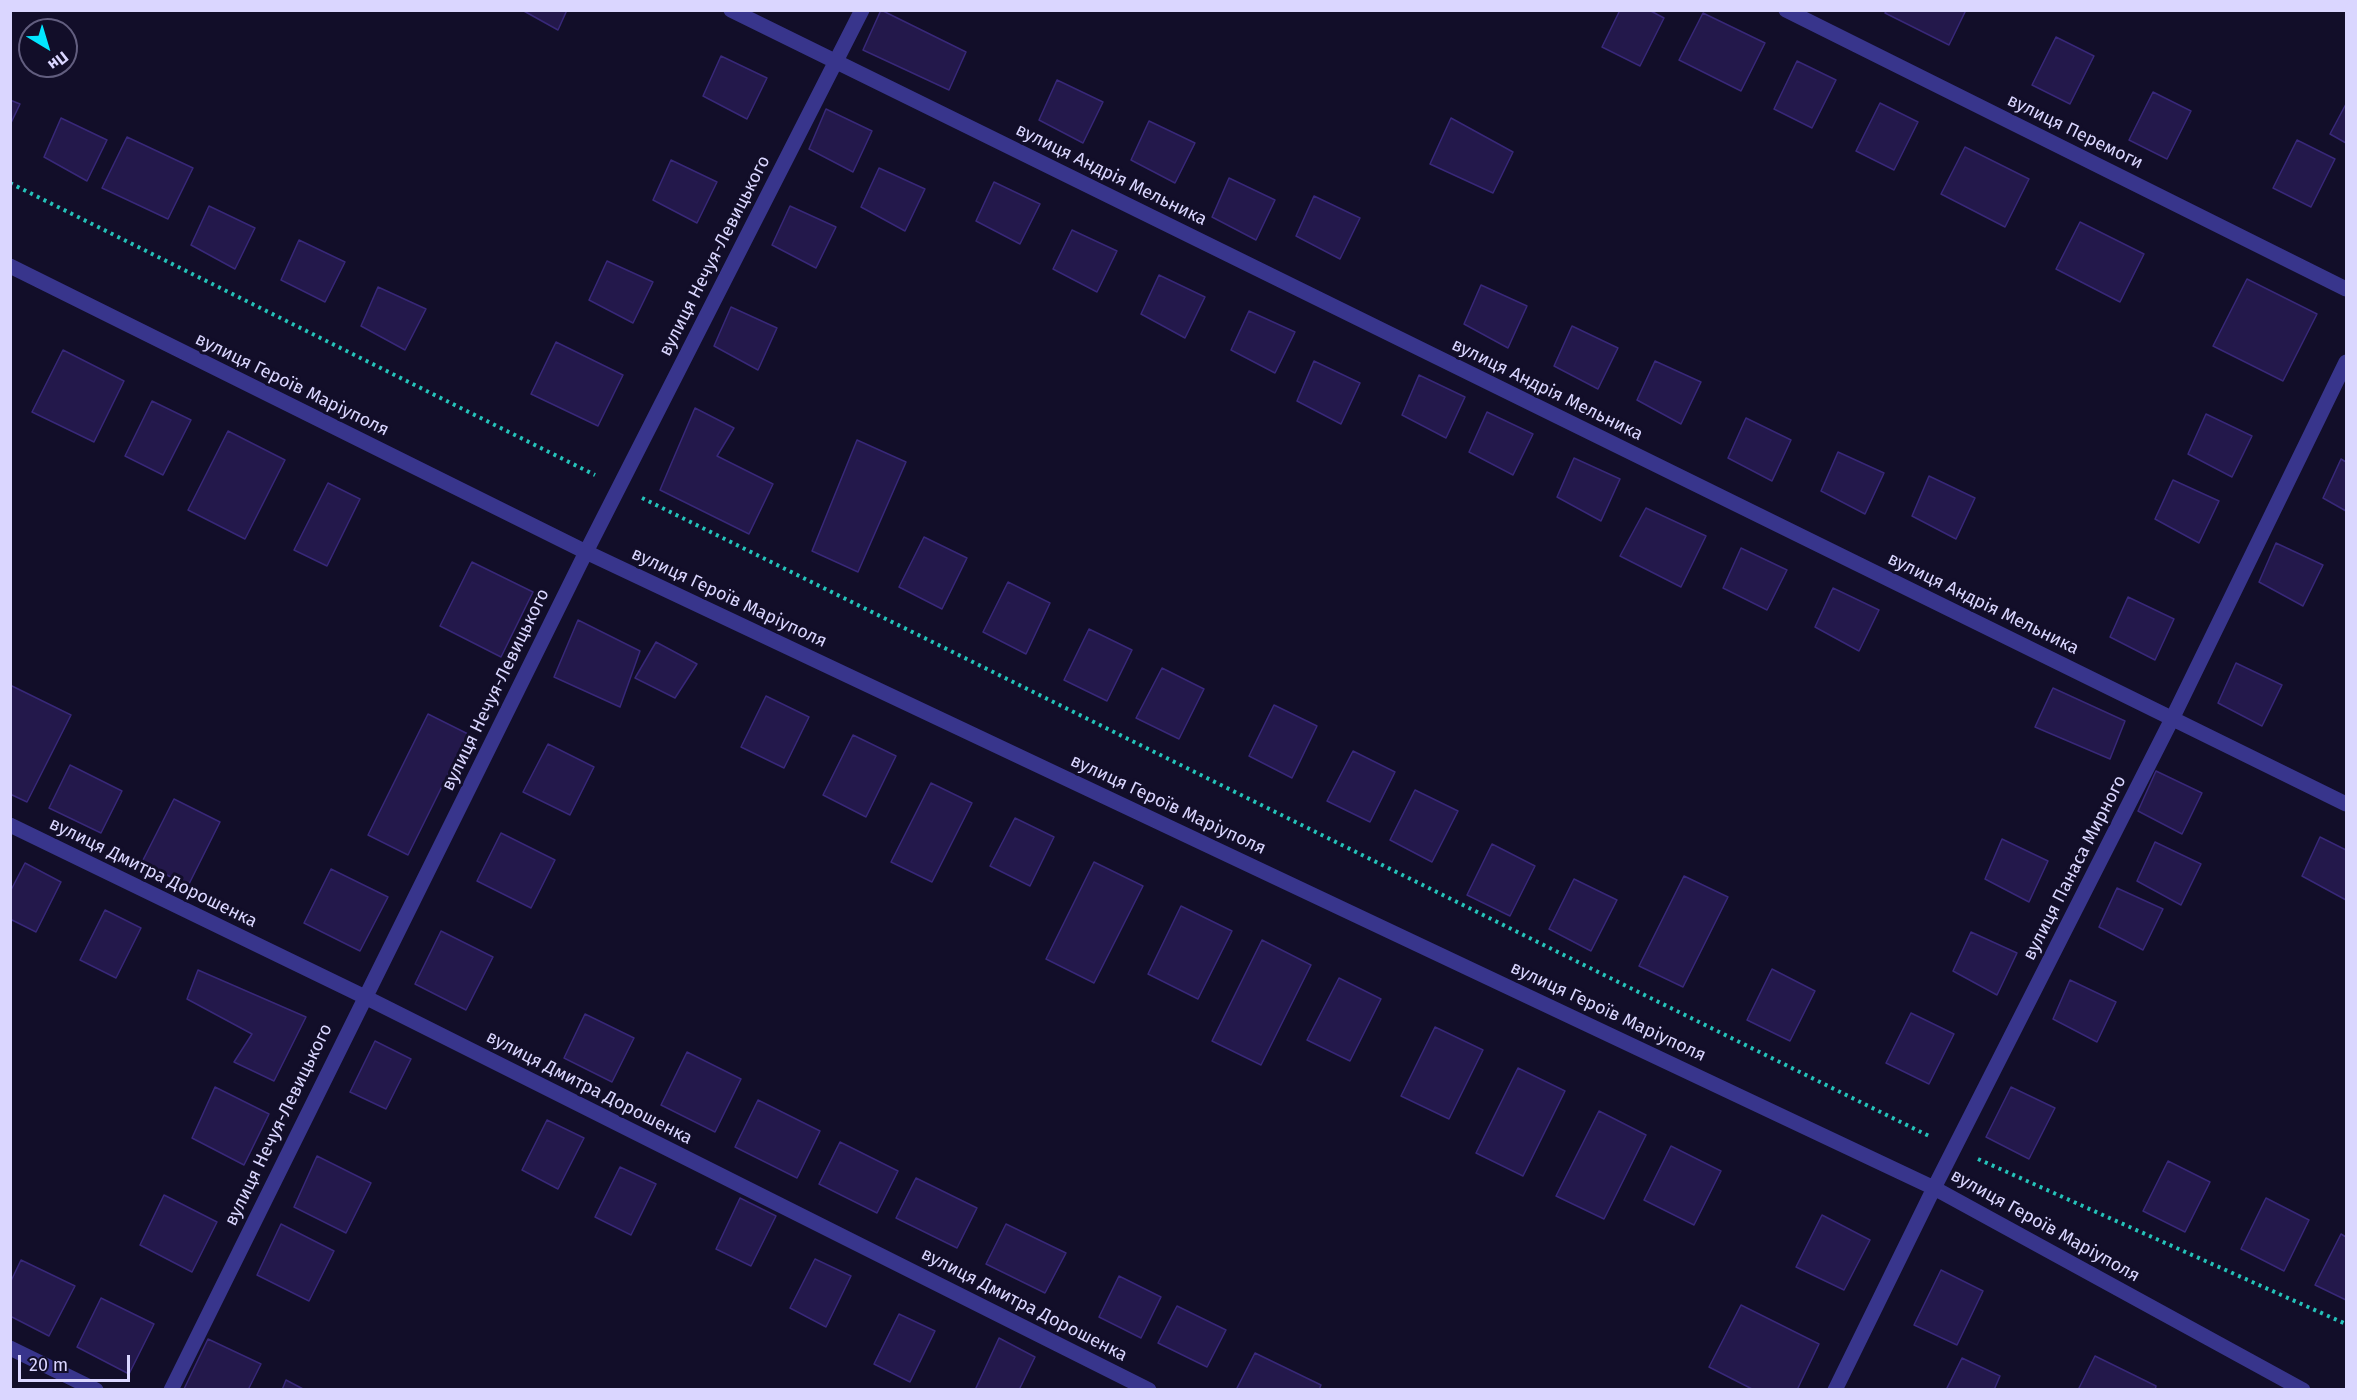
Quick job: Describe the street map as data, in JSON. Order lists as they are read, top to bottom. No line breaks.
{"streets":{"street":["вулиця Перемоги","вулиця Андрія Мельника","вулиця Нечуя-Левицького","вулиця Героїв Маріуполя","вулиця Панаса Мирного","вулиця Дмитра Дорошенка"]},"crossings":[["вулиця Андрія Мельника","вулиця Нечуя-Левицького"],["вулиця Андрія Мельника","вулиця Панаса Мирного"],["вулиця Нечуя-Левицького","вулиця Героїв Маріуполя"],["вулиця Нечуя-Левицького","вулиця Дмитра Дорошенка"],["вулиця Героїв Маріуполя","вулиця Панаса Мирного"]],"scale_bar":"20 m","north":"bottom right"}
